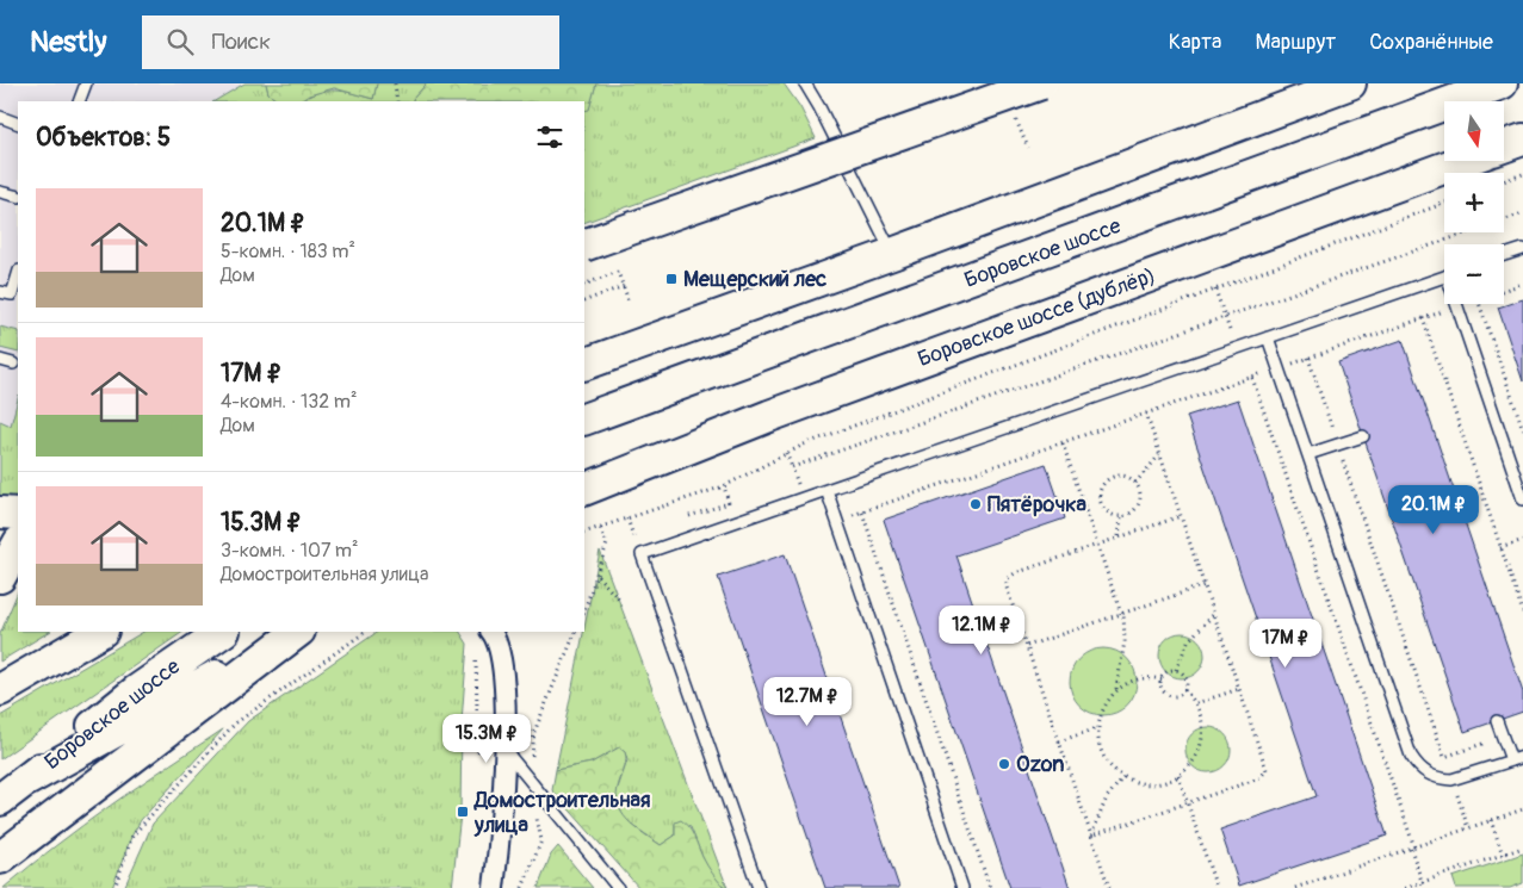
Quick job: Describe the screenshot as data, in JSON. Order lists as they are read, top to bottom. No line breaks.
{"streets":{"main road":["Боровское шоссе","Боровское шоссе (дублёр)"]},"places":{"transit":["Мещерский лес","Домостроительная улица"],"other":["Пятёрочка","Ozon"]},"north":"bottom","page":{"header":"Nestly","search":"Поиск","nav":["Карта","Маршрут","Сохранённые"],"map_buttons":["+","−"],"heading":"Объектов: 5","list":[{"name":"20.1M ₽","note":"5-комн. · 183 m² · Дом"},{"name":"17M ₽","note":"4-комн. · 132 m² · Дом"},{"name":"15.3M ₽","note":"3-комн. · 107 m² · Домостроительная улица"}],"price":["20.1M ₽","12.1M ₽","17M ₽","12.7M ₽","15.3M ₽"]}}
